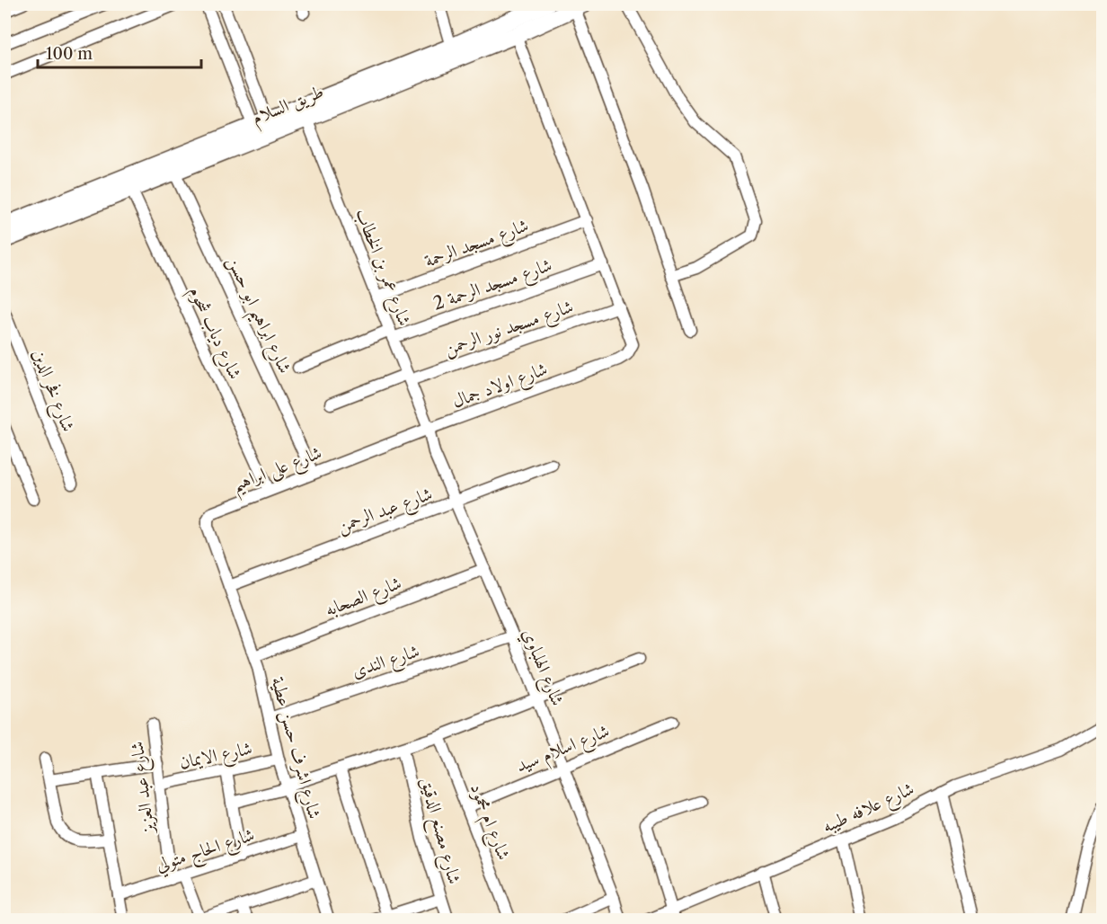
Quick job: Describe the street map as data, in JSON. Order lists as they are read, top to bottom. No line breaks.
{"streets":{"main road":["طريق السلام"],"street":["شارع مسجد الرحمة","شارع عمر بن الخطاب","شارع مسجد الرحمة 2","شارع ابراهيم ابو حسن","شارع مسجد نور الرحمن","شارع دياب شحوم","شارع اولاد جمال","شارع فخر الدين","شارع على ابراهيم","شارع عبد الرحمن","شارع الصحابه","شارع الندى","شارع الهلباوي","شارع اشرف حسن عطية","شارع اسلام سيد","شارع الايمان","شارع عبد العزيز","شارع علافه طيبه","شارع ام محمود","شارع مصنع الدقيق","شارع الحاج متولي"]},"crossings":[["طريق السلام","شارع عمر بن الخطاب"],["طريق السلام","شارع ابراهيم ابو حسن"],["طريق السلام","شارع دياب شحوم"],["طريق السلام","شارع اولاد جمال"],["شارع مسجد الرحمة","شارع عمر بن الخطاب"],["شارع مسجد الرحمة","شارع اولاد جمال"],["شارع عمر بن الخطاب","شارع مسجد الرحمة 2"],["شارع عمر بن الخطاب","شارع مسجد نور الرحمن"],["شارع عمر بن الخطاب","شارع اولاد جمال"],["شارع عمر بن الخطاب","شارع على ابراهيم"],["شارع عمر بن الخطاب","شارع الهلباوي"],["شارع مسجد الرحمة 2","شارع اولاد جمال"],["شارع ابراهيم ابو حسن","شارع على ابراهيم"],["شارع مسجد نور الرحمن","شارع اولاد جمال"],["شارع دياب شحوم","شارع على ابراهيم"],["شارع اولاد جمال","شارع على ابراهيم"],["شارع اولاد جمال","شارع الهلباوي"],["شارع على ابراهيم","شارع عبد الرحمن"],["شارع على ابراهيم","شارع الهلباوي"],["شارع على ابراهيم","شارع اشرف حسن عطية"],["شارع عبد الرحمن","شارع الهلباوي"],["شارع عبد الرحمن","شارع اشرف حسن عطية"],["شارع الصحابه","شارع الهلباوي"],["شارع الصحابه","شارع اشرف حسن عطية"],["شارع الندى","شارع الهلباوي"],["شارع الندى","شارع اشرف حسن عطية"],["شارع الهلباوي","شارع اسلام سيد"],["شارع اشرف حسن عطية","شارع الايمان"],["شارع اشرف حسن عطية","شارع الحاج متولي"],["شارع اسلام سيد","شارع ام محمود"],["شارع الايمان","شارع عبد العزيز"],["شارع عبد العزيز","شارع الحاج متولي"]],"scale_bar":"100 m"}
